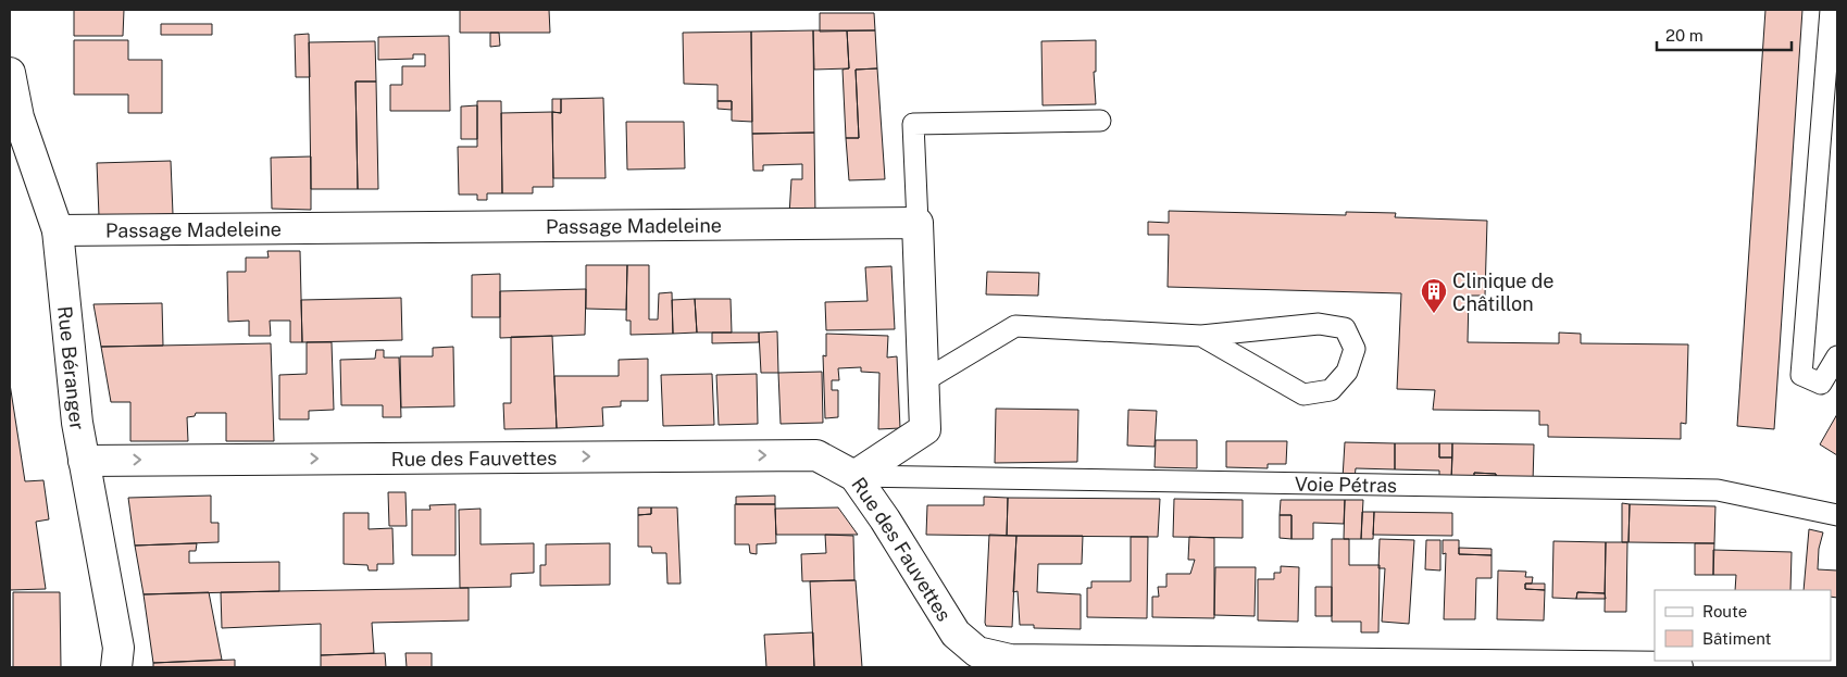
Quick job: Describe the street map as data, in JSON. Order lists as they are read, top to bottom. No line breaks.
{"streets":{"street":["Passage Madeleine","Rue Béranger","Rue des Fauvettes"],"lane":["Voie Pétras"]},"crossings":[["Passage Madeleine","Rue Béranger"],["Rue Béranger","Rue des Fauvettes"],["Rue des Fauvettes","Voie Pétras"]],"one_way":["Rue des Fauvettes"],"places":{"building":["Clinique de Châtillon"]},"legend":["Route","Bâtiment"],"scale_bar":"20 m"}
